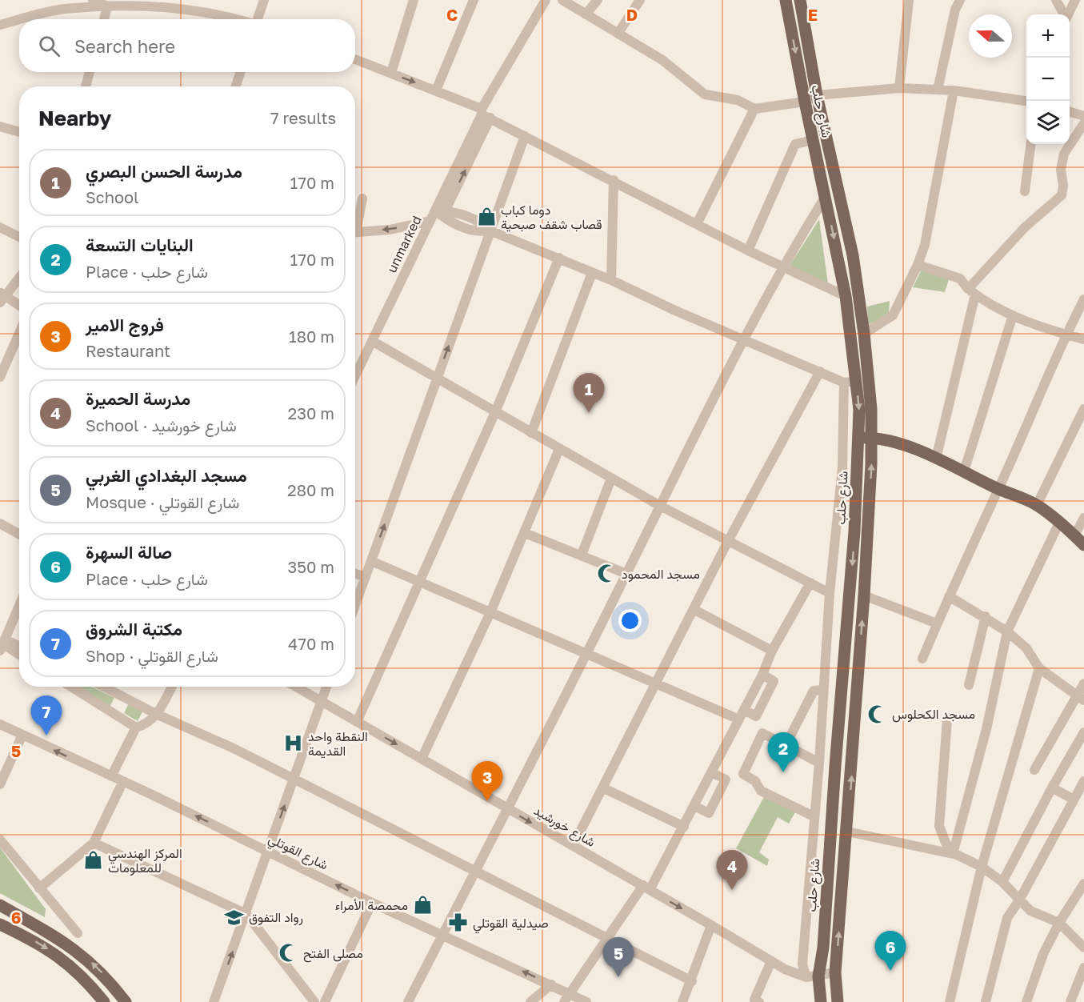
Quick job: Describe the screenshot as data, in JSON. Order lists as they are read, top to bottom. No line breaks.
{"streets":{"main road":["شارع حلب"],"street":["unmarked","شارع خورشيد","شارع القوتلي"]},"crossings":[["شارع حلب","شارع خورشيد"]],"places":{"shop":["دوما كباب قصاب شقف صبحية","المركز الهندسي للمعلومات","محمصة الأمراء"],"mosque":["مسجد المحمود","مسجد الكحلوس","مصلى الفتح"],"hospital":["النقطة واحد القديمة"],"school or university":["رواد التفوق"],"pharmacy":["صيدلية القوتلي"]},"north":"left","page":{"map_buttons":["+","−"],"search":"Search here","heading":["Nearby","7 results"],"list":[{"mark":"1","name":"مدرسة الحسن البصري","note":"School","value":"170 m"},{"mark":"2","name":"البنايات التسعة","note":"Place · شارع حلب","value":"170 m"},{"mark":"3","name":"فروج الامير","note":"Restaurant","value":"180 m"},{"mark":"4","name":"مدرسة الحميرة","note":"School · شارع خورشيد","value":"230 m"},{"mark":"5","name":"مسجد البغدادي الغربي","note":"Mosque · شارع القوتلي","value":"280 m"},{"mark":"6","name":"صالة السهرة","note":"Place · شارع حلب","value":"350 m"},{"mark":"7","name":"مكتبة الشروق","note":"Shop · شارع القوتلي","value":"470 m"}],"pins":["1","7","2","3","4","6","5"]},"grid":{"columns":["C","D","E"],"rows":["5","6"]}}
